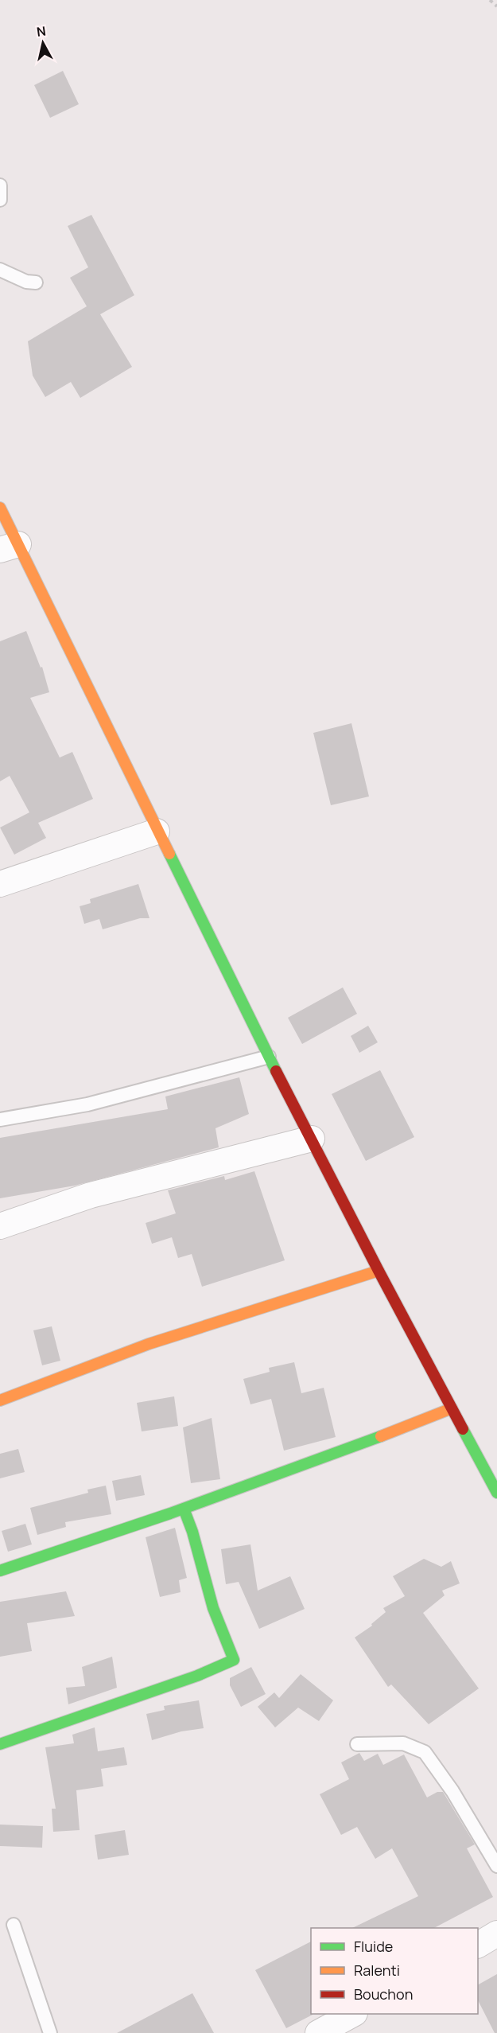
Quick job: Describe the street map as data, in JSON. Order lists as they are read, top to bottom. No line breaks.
{"legend":["Fluide","Ralenti","Bouchon"],"north":"top"}
